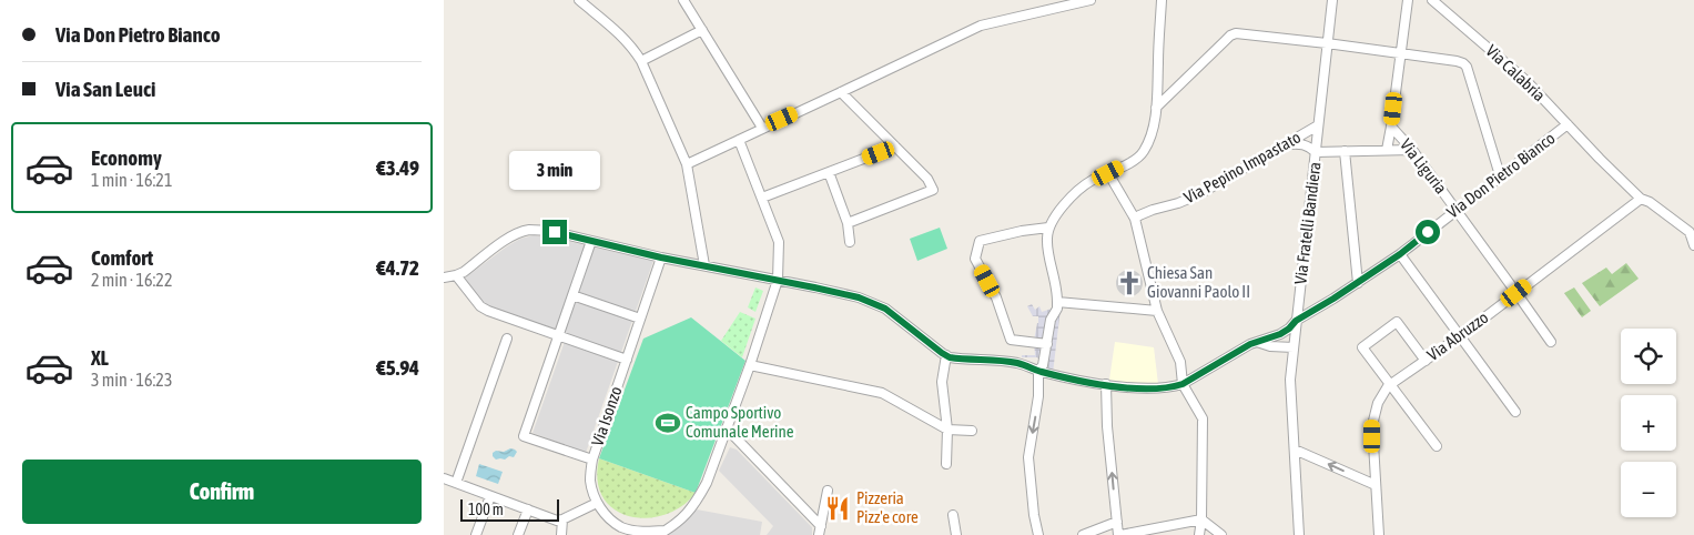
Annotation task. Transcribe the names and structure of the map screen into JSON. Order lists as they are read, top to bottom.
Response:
{
  "streets": {
    "street": [
      "Via Calabria",
      "Via Liguria",
      "Via Pepino Impastato",
      "Via Don Pietro Bianco",
      "Via Fratelli Bandiera",
      "Via Abruzzo",
      "Via Isonzo"
    ]
  },
  "crossings": [
    ["Via Calabria", "Via Don Pietro Bianco"],
    ["Via Calabria", "Via Abruzzo"],
    ["Via Liguria", "Via Don Pietro Bianco"],
    ["Via Liguria", "Via Abruzzo"],
    ["Via Pepino Impastato", "Via Fratelli Bandiera"],
    ["Via Don Pietro Bianco", "Via Fratelli Bandiera"]
  ],
  "places": {
    "church": ["Chiesa San Giovanni Paolo II"],
    "sports": ["Campo Sportivo Comunale Merine"],
    "restaurant": ["Pizzeria Pizz'e core"]
  },
  "scale_bar": "100 m",
  "page": {
    "banner": ["Via Don Pietro Bianco", "Via San Leuci"],
    "list": [
      {
        "name": "Economy",
        "note": "1 min · 16:21",
        "value": "€3.49"
      },
      {
        "name": "Comfort",
        "note": "2 min · 16:22",
        "value": "€4.72"
      },
      {
        "name": "XL",
        "note": "3 min · 16:23",
        "value": "€5.94"
      }
    ],
    "bubble": "3 min",
    "map_buttons": ["+", "−"],
    "buttons": "Confirm",
    "scale": "100 m"
  }
}
